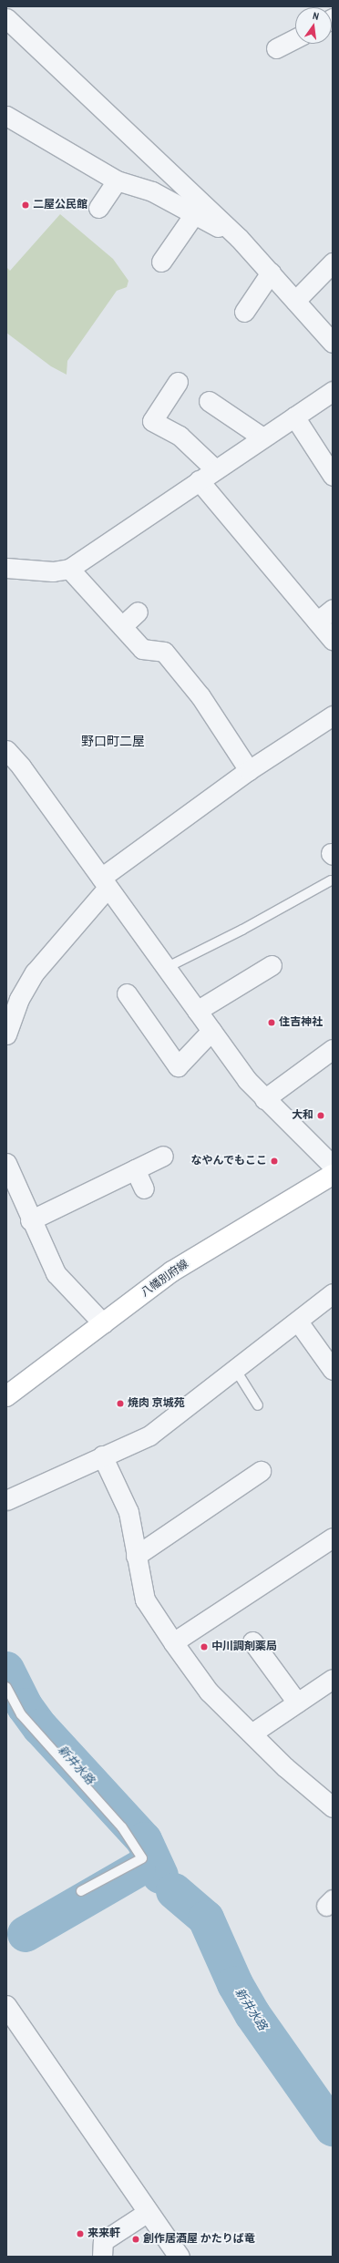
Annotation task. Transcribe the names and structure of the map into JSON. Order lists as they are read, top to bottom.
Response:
{
  "streets": {
    "main road": ["八幡別府線"]
  },
  "districts": ["野口町二屋"],
  "water": ["新井水路"],
  "places": [
    "二屋公民館",
    "住吉神社",
    "大和",
    "なやんでもここ",
    "焼肉 京城苑",
    "中川調剤薬局",
    "来来軒",
    "創作居酒屋 かたりば竜"
  ],
  "north": "top"
}
